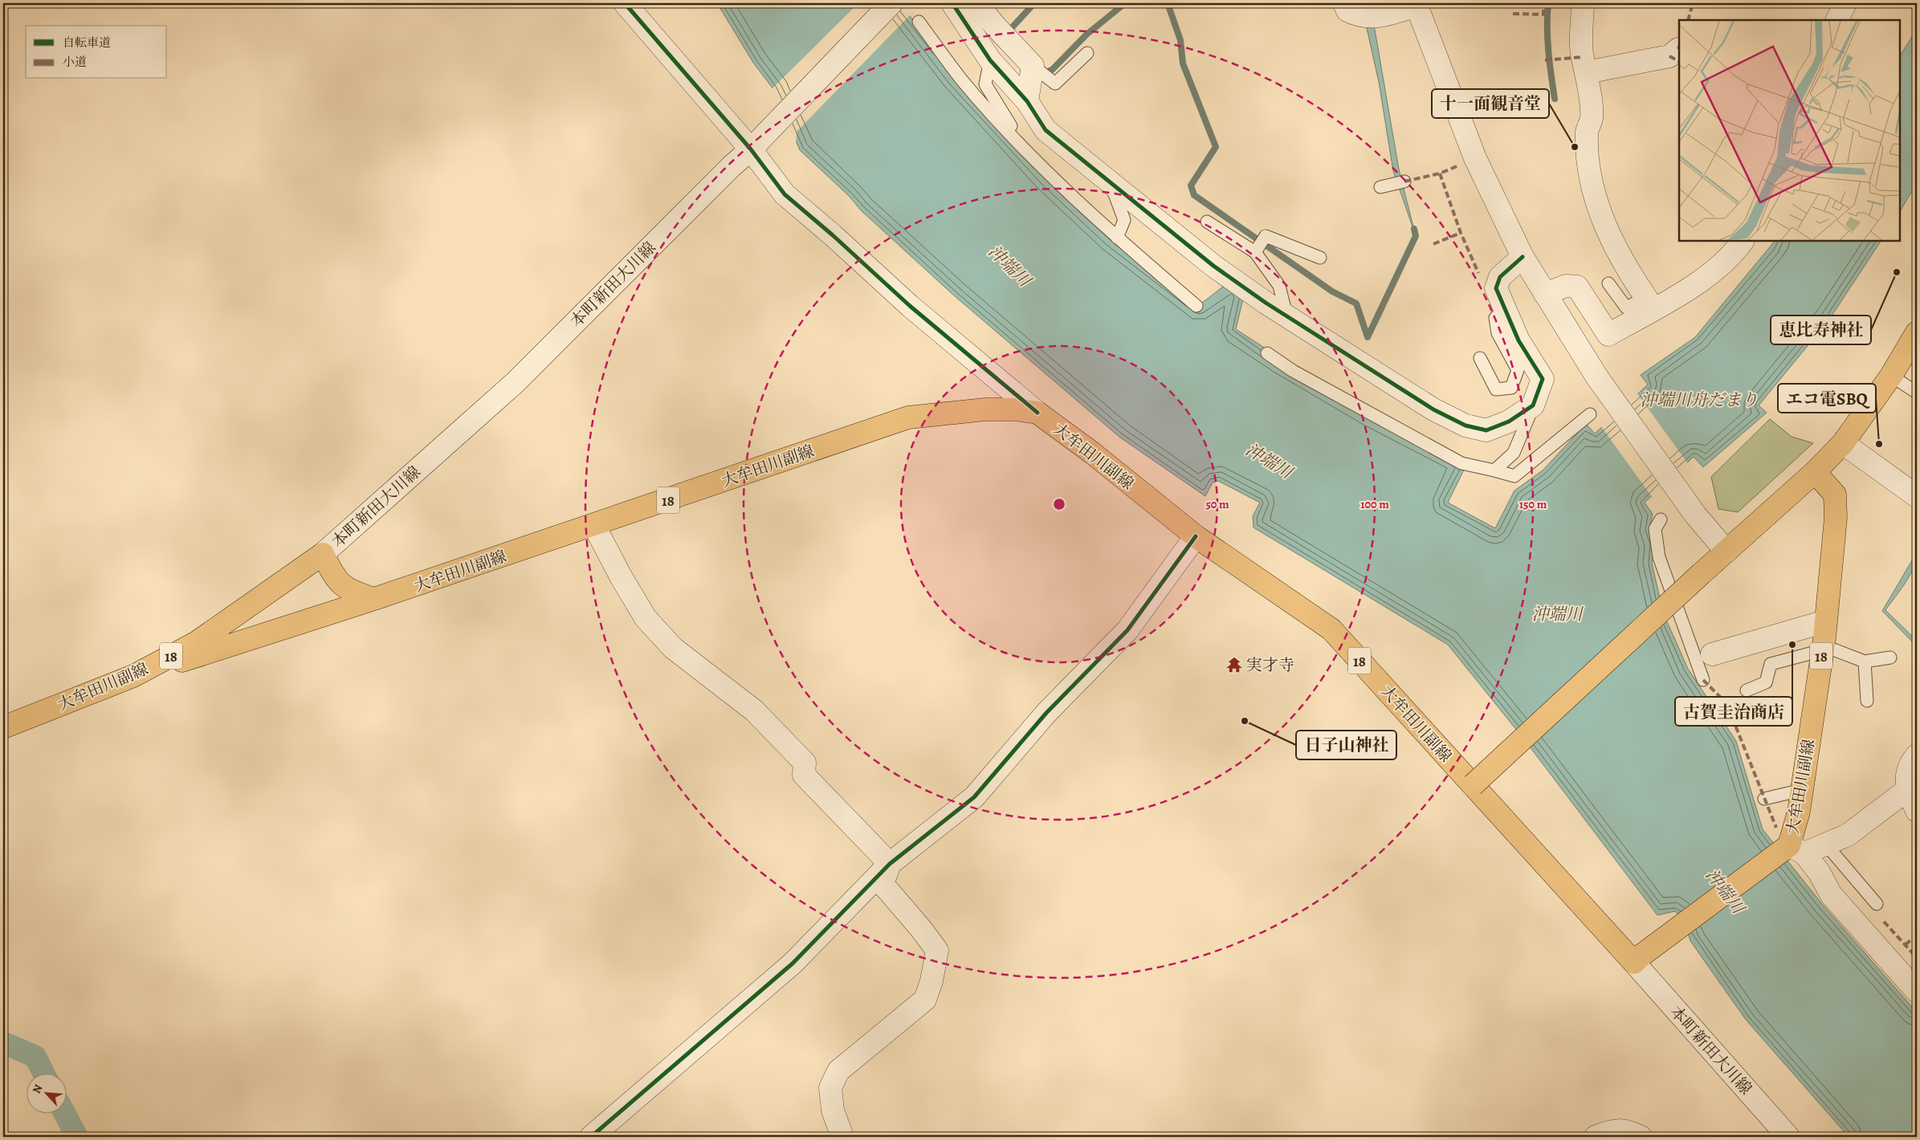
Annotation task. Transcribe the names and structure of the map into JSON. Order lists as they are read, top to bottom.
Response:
{
  "streets": {
    "main road": ["大牟田川副線", "18"],
    "street": ["本町新田大川線"]
  },
  "crossings": [
    ["本町新田大川線", "大牟田川副線"]
  ],
  "water": ["沖端川", "沖端川舟だまり"],
  "places": {
    "other": [
      "十一面観音堂",
      "恵比寿神社",
      "エコ電SBQ",
      "古賀圭治商店",
      "日子山神社"
    ],
    "temple": ["実才寺"]
  },
  "legend": ["自転車道", "小道"],
  "north": "top left",
  "rings": ["50 m", "100 m", "150 m"]
}
